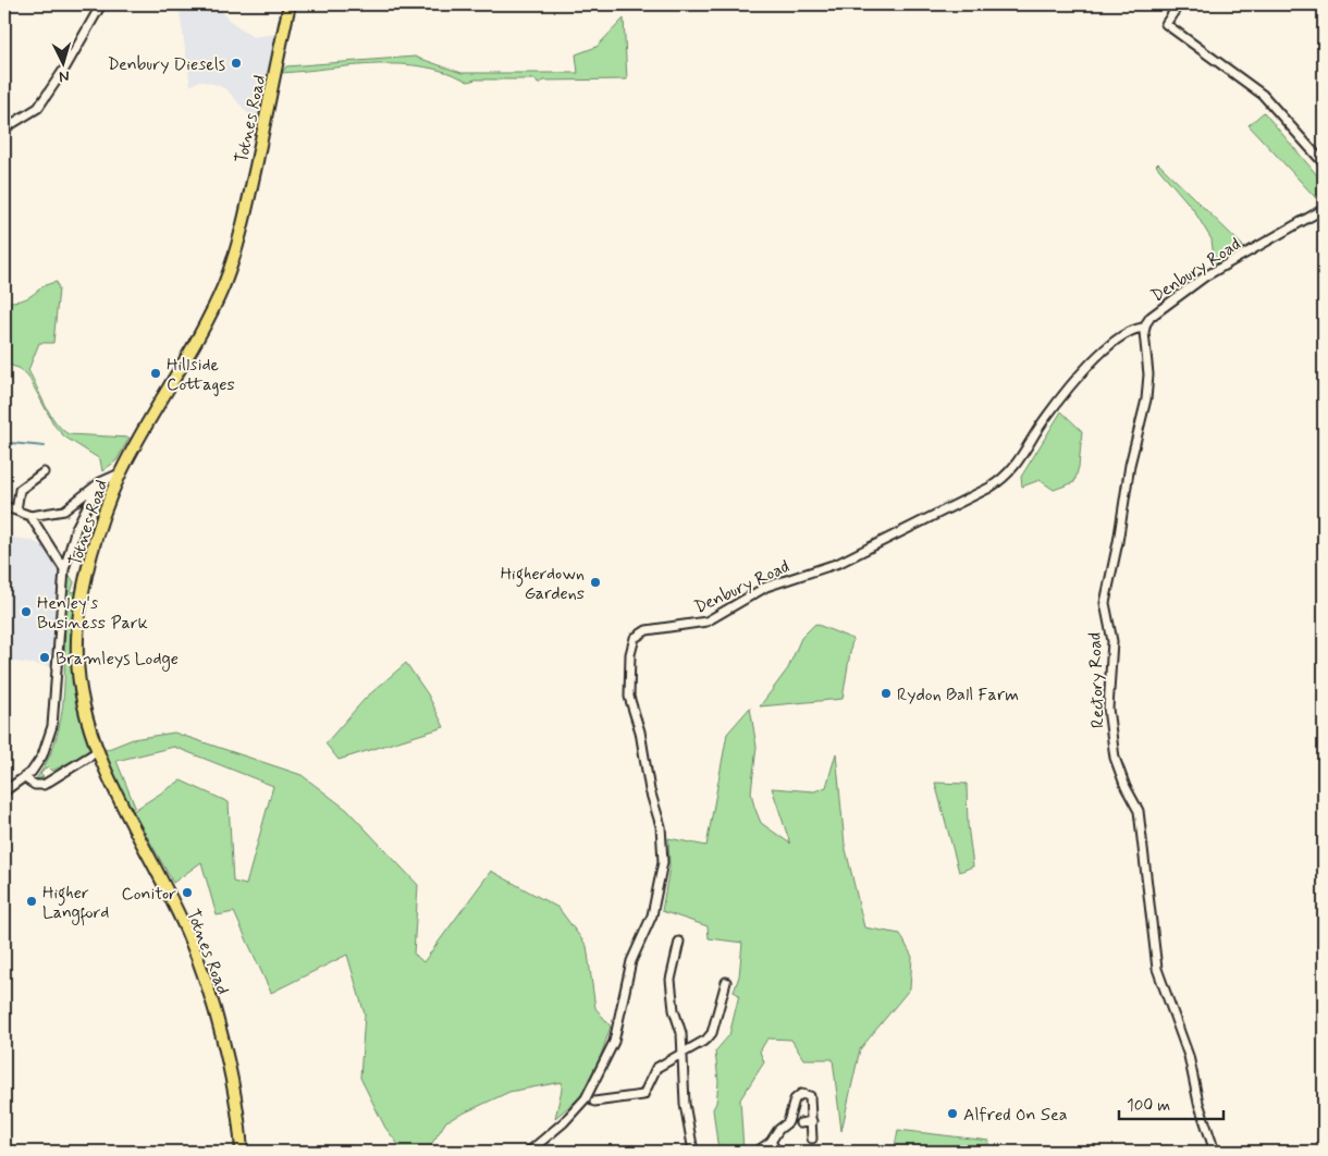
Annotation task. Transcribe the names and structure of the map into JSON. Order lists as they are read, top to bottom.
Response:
{
  "streets": {
    "main road": ["Totnes Road"],
    "street": ["Denbury Road", "Rectory Road"]
  },
  "crossings": [
    ["Denbury Road", "Rectory Road"]
  ],
  "places": [
    "Denbury Diesels",
    "Hillside Cottages",
    "Higherdown Gardens",
    "Henley's Business Park",
    "Bramleys Lodge",
    "Rydon Ball Farm",
    "Conitor",
    "Higher Langford",
    "Alfred On Sea"
  ],
  "scale_bar": "100 m",
  "north": "bottom"
}
